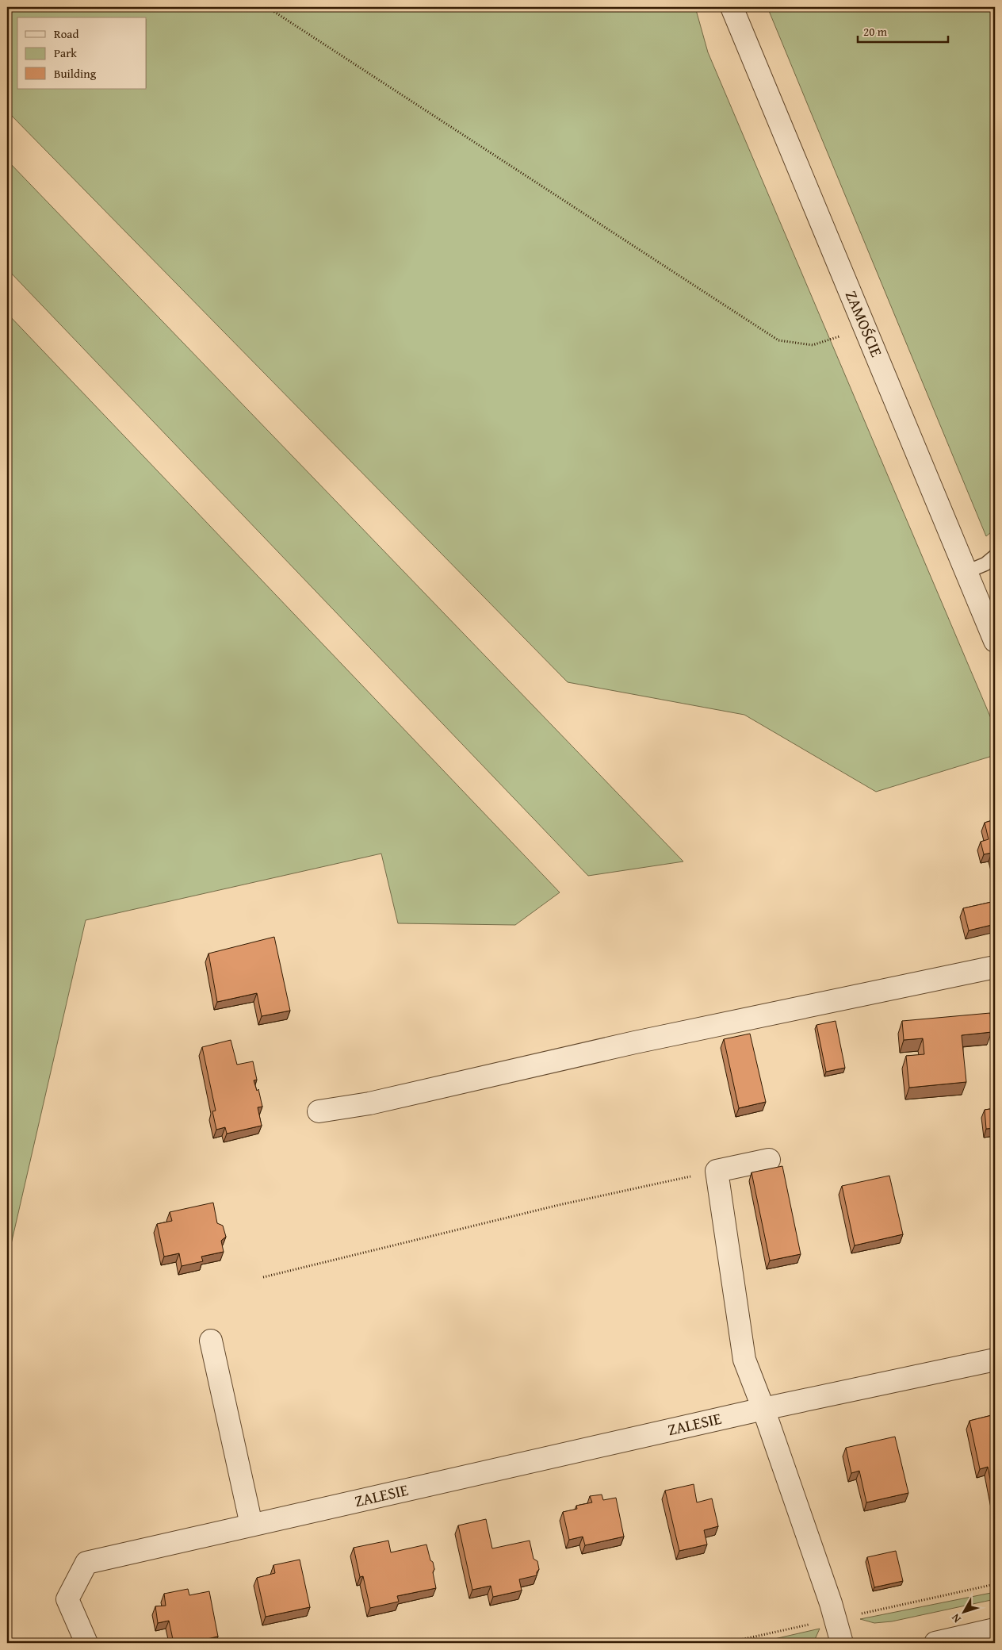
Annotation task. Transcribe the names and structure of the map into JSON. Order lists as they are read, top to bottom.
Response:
{
  "streets": {
    "street": ["ZAMOŚCIE", "ZALESIE"]
  },
  "legend": ["Road", "Park", "Building"],
  "scale_bar": "20 m",
  "north": "bottom left"
}
